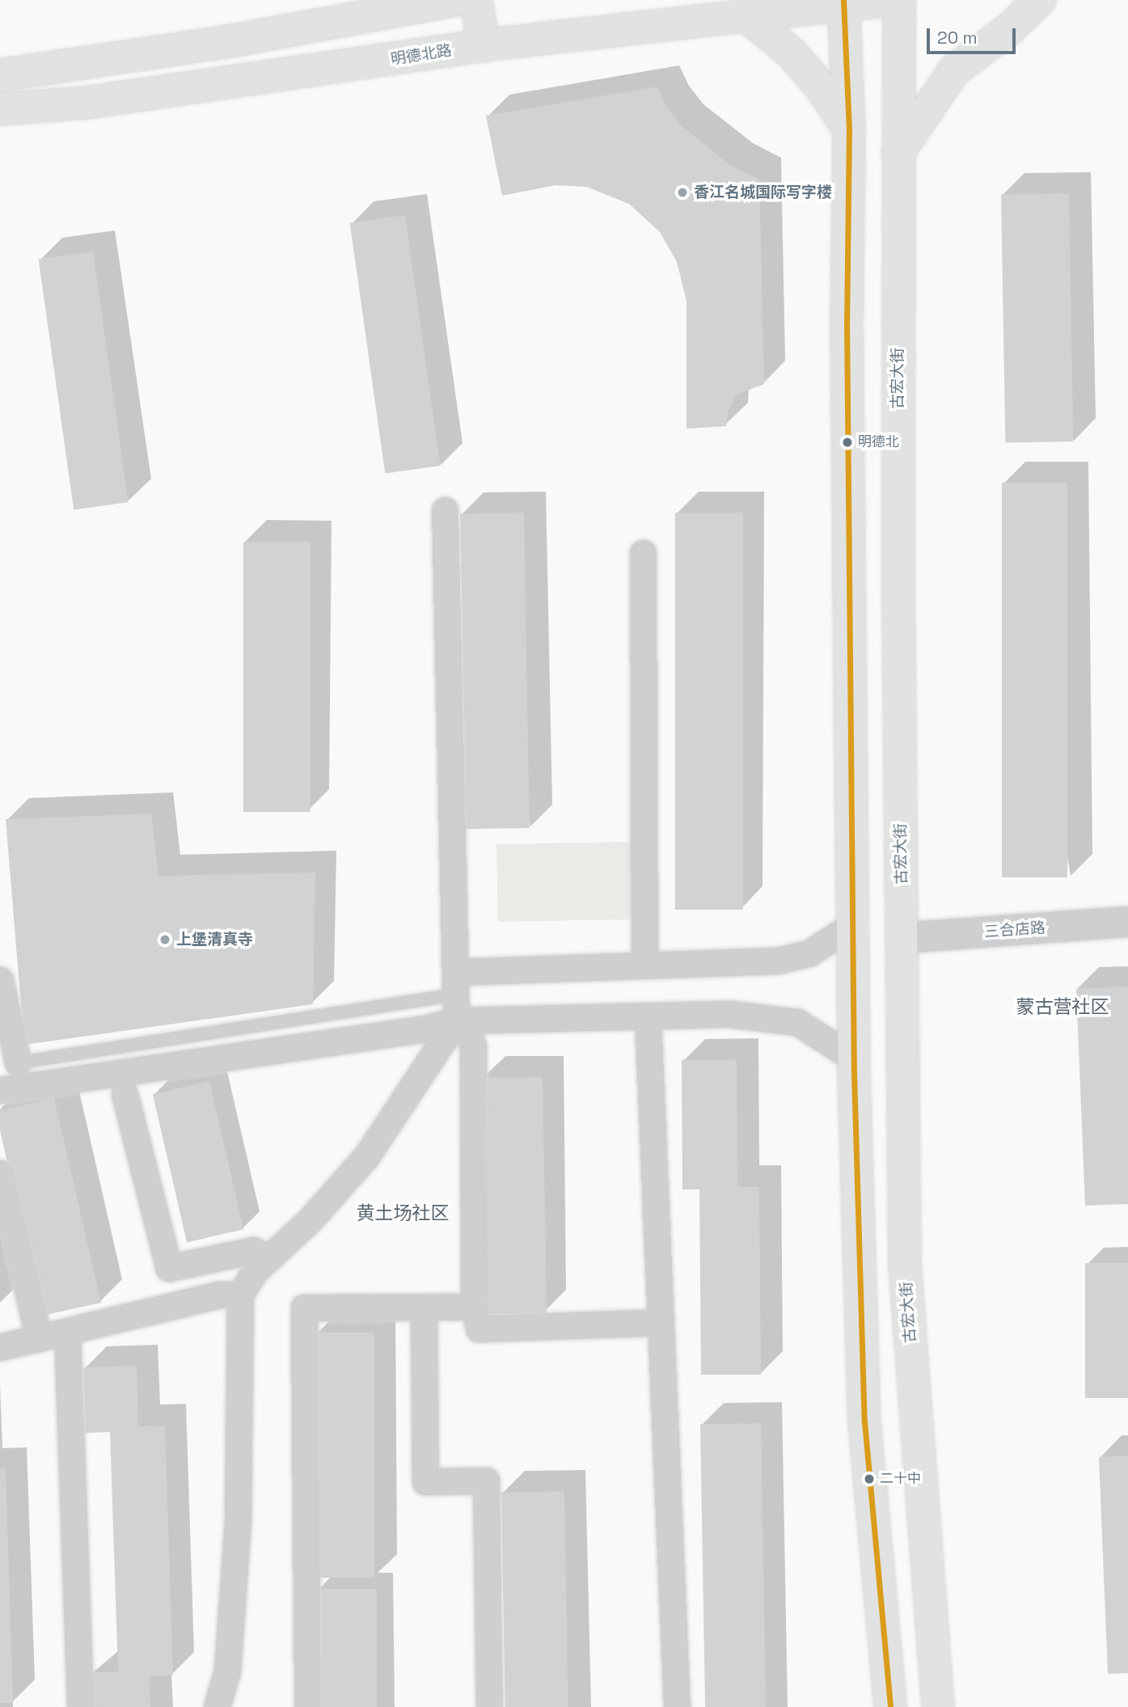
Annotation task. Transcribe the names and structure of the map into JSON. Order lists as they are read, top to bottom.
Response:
{
  "streets": {
    "main road": ["明德北路", "古宏大街"],
    "street": ["三合店路"]
  },
  "crossings": [
    ["明德北路", "古宏大街"],
    ["古宏大街", "三合店路"]
  ],
  "districts": ["蒙古营社区", "黄土场社区"],
  "places": [
    "香江名城国际写字楼",
    "明德北",
    "上堡清真寺",
    "二十中"
  ],
  "scale_bar": "20 m"
}
